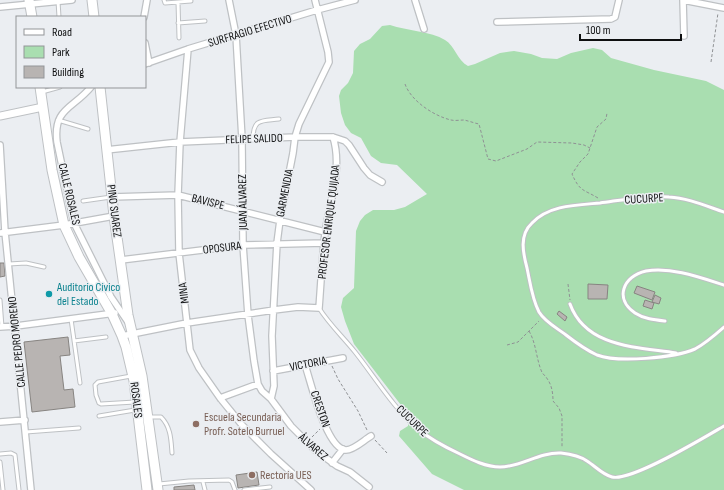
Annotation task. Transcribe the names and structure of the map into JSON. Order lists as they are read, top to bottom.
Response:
{
  "streets": {
    "main road": ["CALLE ROSALES", "PINO SUAREZ", "ROSALES"],
    "street": [
      "SURFRAGIO EFECTIVO",
      "FELIPE SALIDO",
      "GARMENDIA",
      "BAVISPE",
      "JUAN ÁLVAREZ",
      "PROFESOR ENRIQUE QUIJADA",
      "OPOSURA",
      "MINA",
      "CALLE PEDRO MORENO",
      "VICTORIA",
      "CRESTON",
      "ÁLVAREZ"
    ],
    "lane": ["CUCURPE"]
  },
  "crossings": [
    ["SURFRAGIO EFECTIVO", "GARMENDIA"],
    ["SURFRAGIO EFECTIVO", "JUAN ÁLVAREZ"],
    ["SURFRAGIO EFECTIVO", "MINA"],
    ["FELIPE SALIDO", "GARMENDIA"],
    ["FELIPE SALIDO", "JUAN ÁLVAREZ"],
    ["FELIPE SALIDO", "PINO SUAREZ"],
    ["FELIPE SALIDO", "PROFESOR ENRIQUE QUIJADA"],
    ["FELIPE SALIDO", "MINA"],
    ["GARMENDIA", "BAVISPE"],
    ["GARMENDIA", "OPOSURA"],
    ["GARMENDIA", "VICTORIA"],
    ["GARMENDIA", "ÁLVAREZ"],
    ["CALLE ROSALES", "PINO SUAREZ"],
    ["CALLE ROSALES", "ROSALES"],
    ["CUCURPE", "PROFESOR ENRIQUE QUIJADA"],
    ["BAVISPE", "JUAN ÁLVAREZ"],
    ["BAVISPE", "PINO SUAREZ"],
    ["BAVISPE", "PROFESOR ENRIQUE QUIJADA"],
    ["BAVISPE", "MINA"],
    ["JUAN ÁLVAREZ", "OPOSURA"],
    ["PINO SUAREZ", "OPOSURA"],
    ["PINO SUAREZ", "ROSALES"],
    ["PROFESOR ENRIQUE QUIJADA", "OPOSURA"],
    ["OPOSURA", "MINA"],
    ["VICTORIA", "CRESTON"]
  ],
  "places": ["Auditorio Cívico del Estado", "Escuela Secundaria Profr. Sotelo Burruel", "Rectoría UES"],
  "legend": ["Road", "Park", "Building"],
  "scale_bar": "100 m"
}
